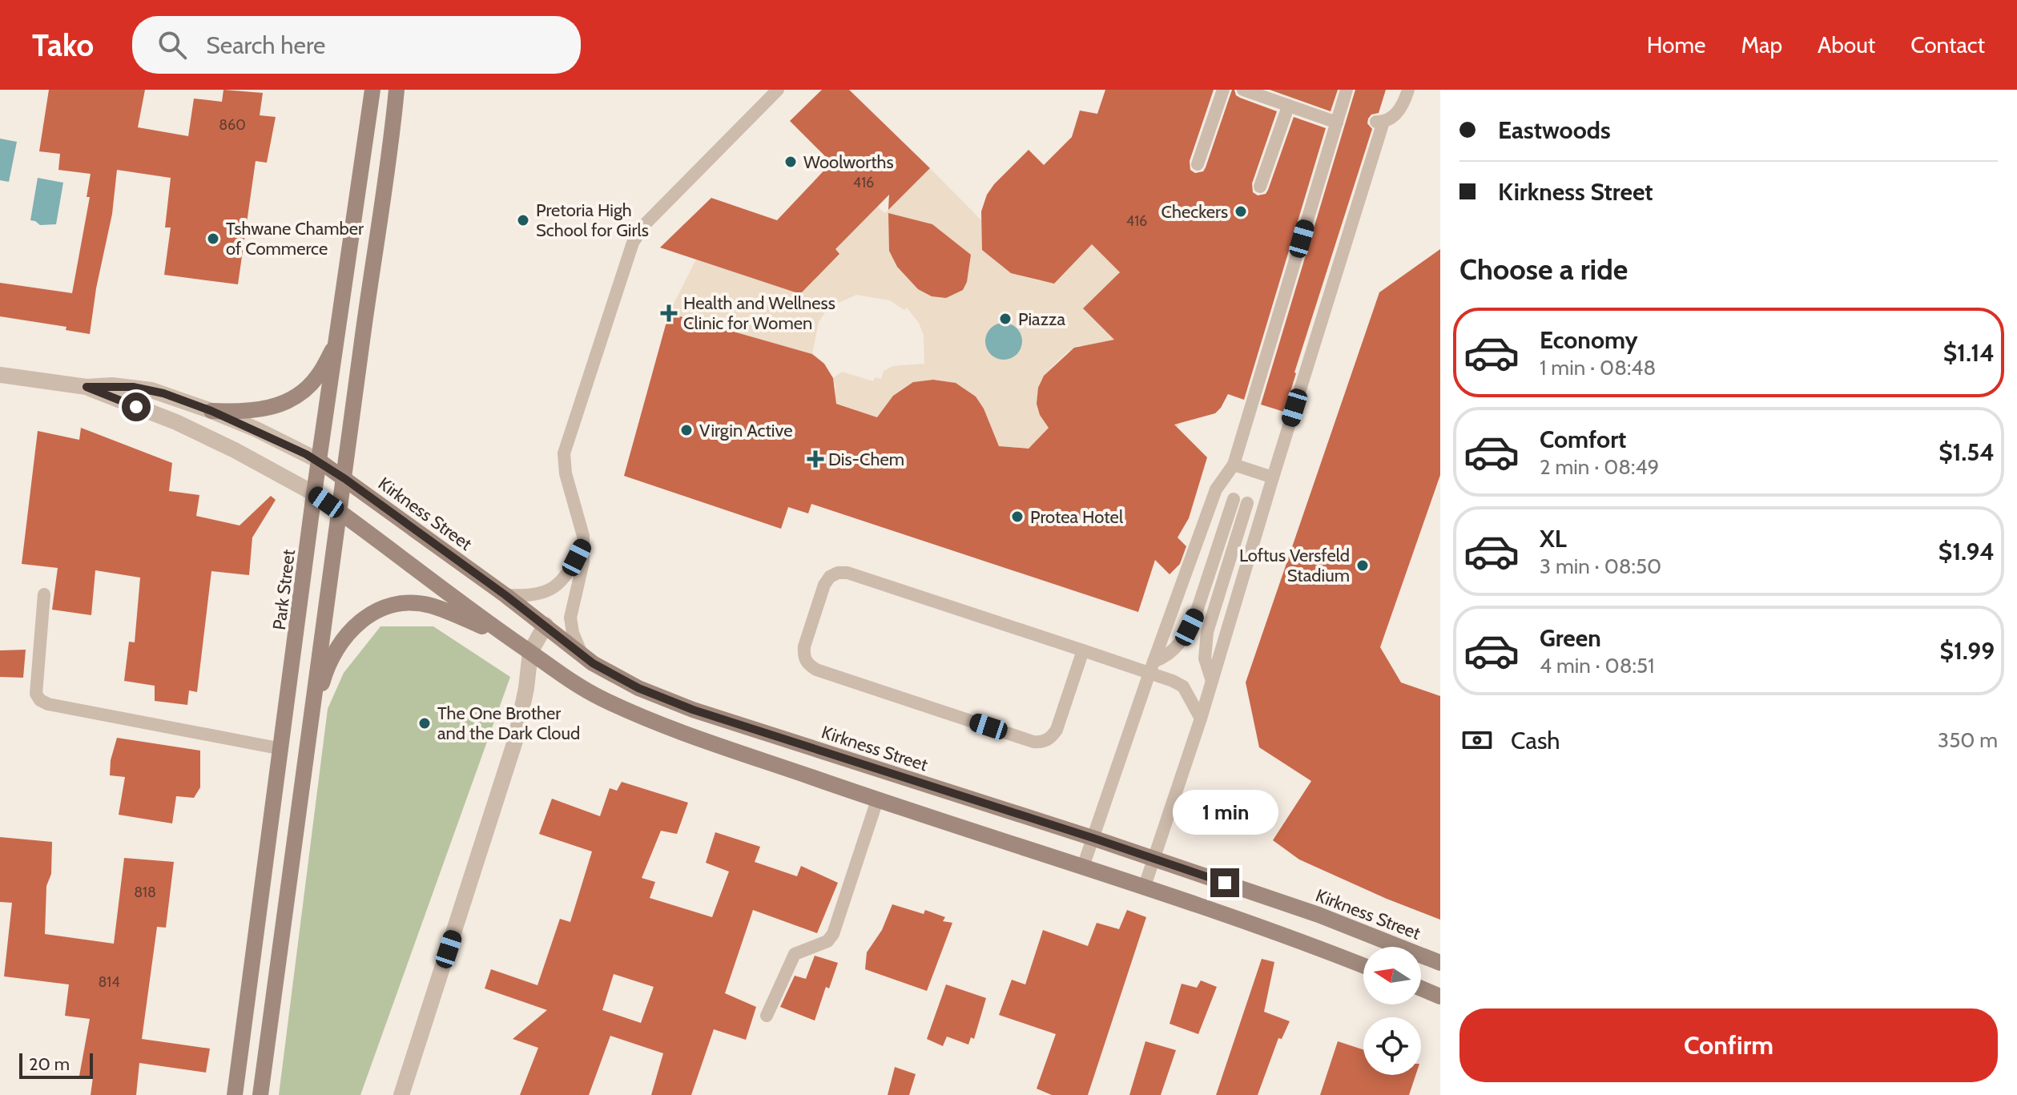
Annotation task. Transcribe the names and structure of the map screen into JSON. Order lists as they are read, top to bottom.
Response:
{
  "streets": {
    "street": ["Kirkness Street", "Park Street"]
  },
  "crossings": [
    ["Kirkness Street", "Park Street"]
  ],
  "places": {
    "other": [
      "Woolworths",
      "Checkers",
      "Pretoria High School for Girls",
      "Tshwane Chamber of Commerce",
      "Piazza",
      "Virgin Active",
      "Protea Hotel",
      "Loftus Versfeld Stadium",
      "The One Brother and the Dark Cloud"
    ],
    "health": ["Health and Wellness Clinic for Women", "Dis-Chem"]
  },
  "house_numbers": [
    "860",
    "416",
    "416",
    "818",
    "814"
  ],
  "scale_bar": "20 m",
  "north": "left",
  "page": {
    "header": "Tako",
    "search": "Search here",
    "nav": [
      "Home",
      "Map",
      "About",
      "Contact"
    ],
    "banner": ["Eastwoods", "Kirkness Street"],
    "heading": "Choose a ride",
    "list": [
      {
        "name": "Economy",
        "note": "1 min · 08:48",
        "value": "$1.14"
      },
      {
        "name": "Comfort",
        "note": "2 min · 08:49",
        "value": "$1.54"
      },
      {
        "name": "XL",
        "note": "3 min · 08:50",
        "value": "$1.94"
      },
      {
        "name": "Green",
        "note": "4 min · 08:51",
        "value": "$1.99"
      }
    ],
    "pay": ["Cash", "350 m"],
    "bubble": "1 min",
    "buttons": "Confirm",
    "scale": "20 m"
  }
}
